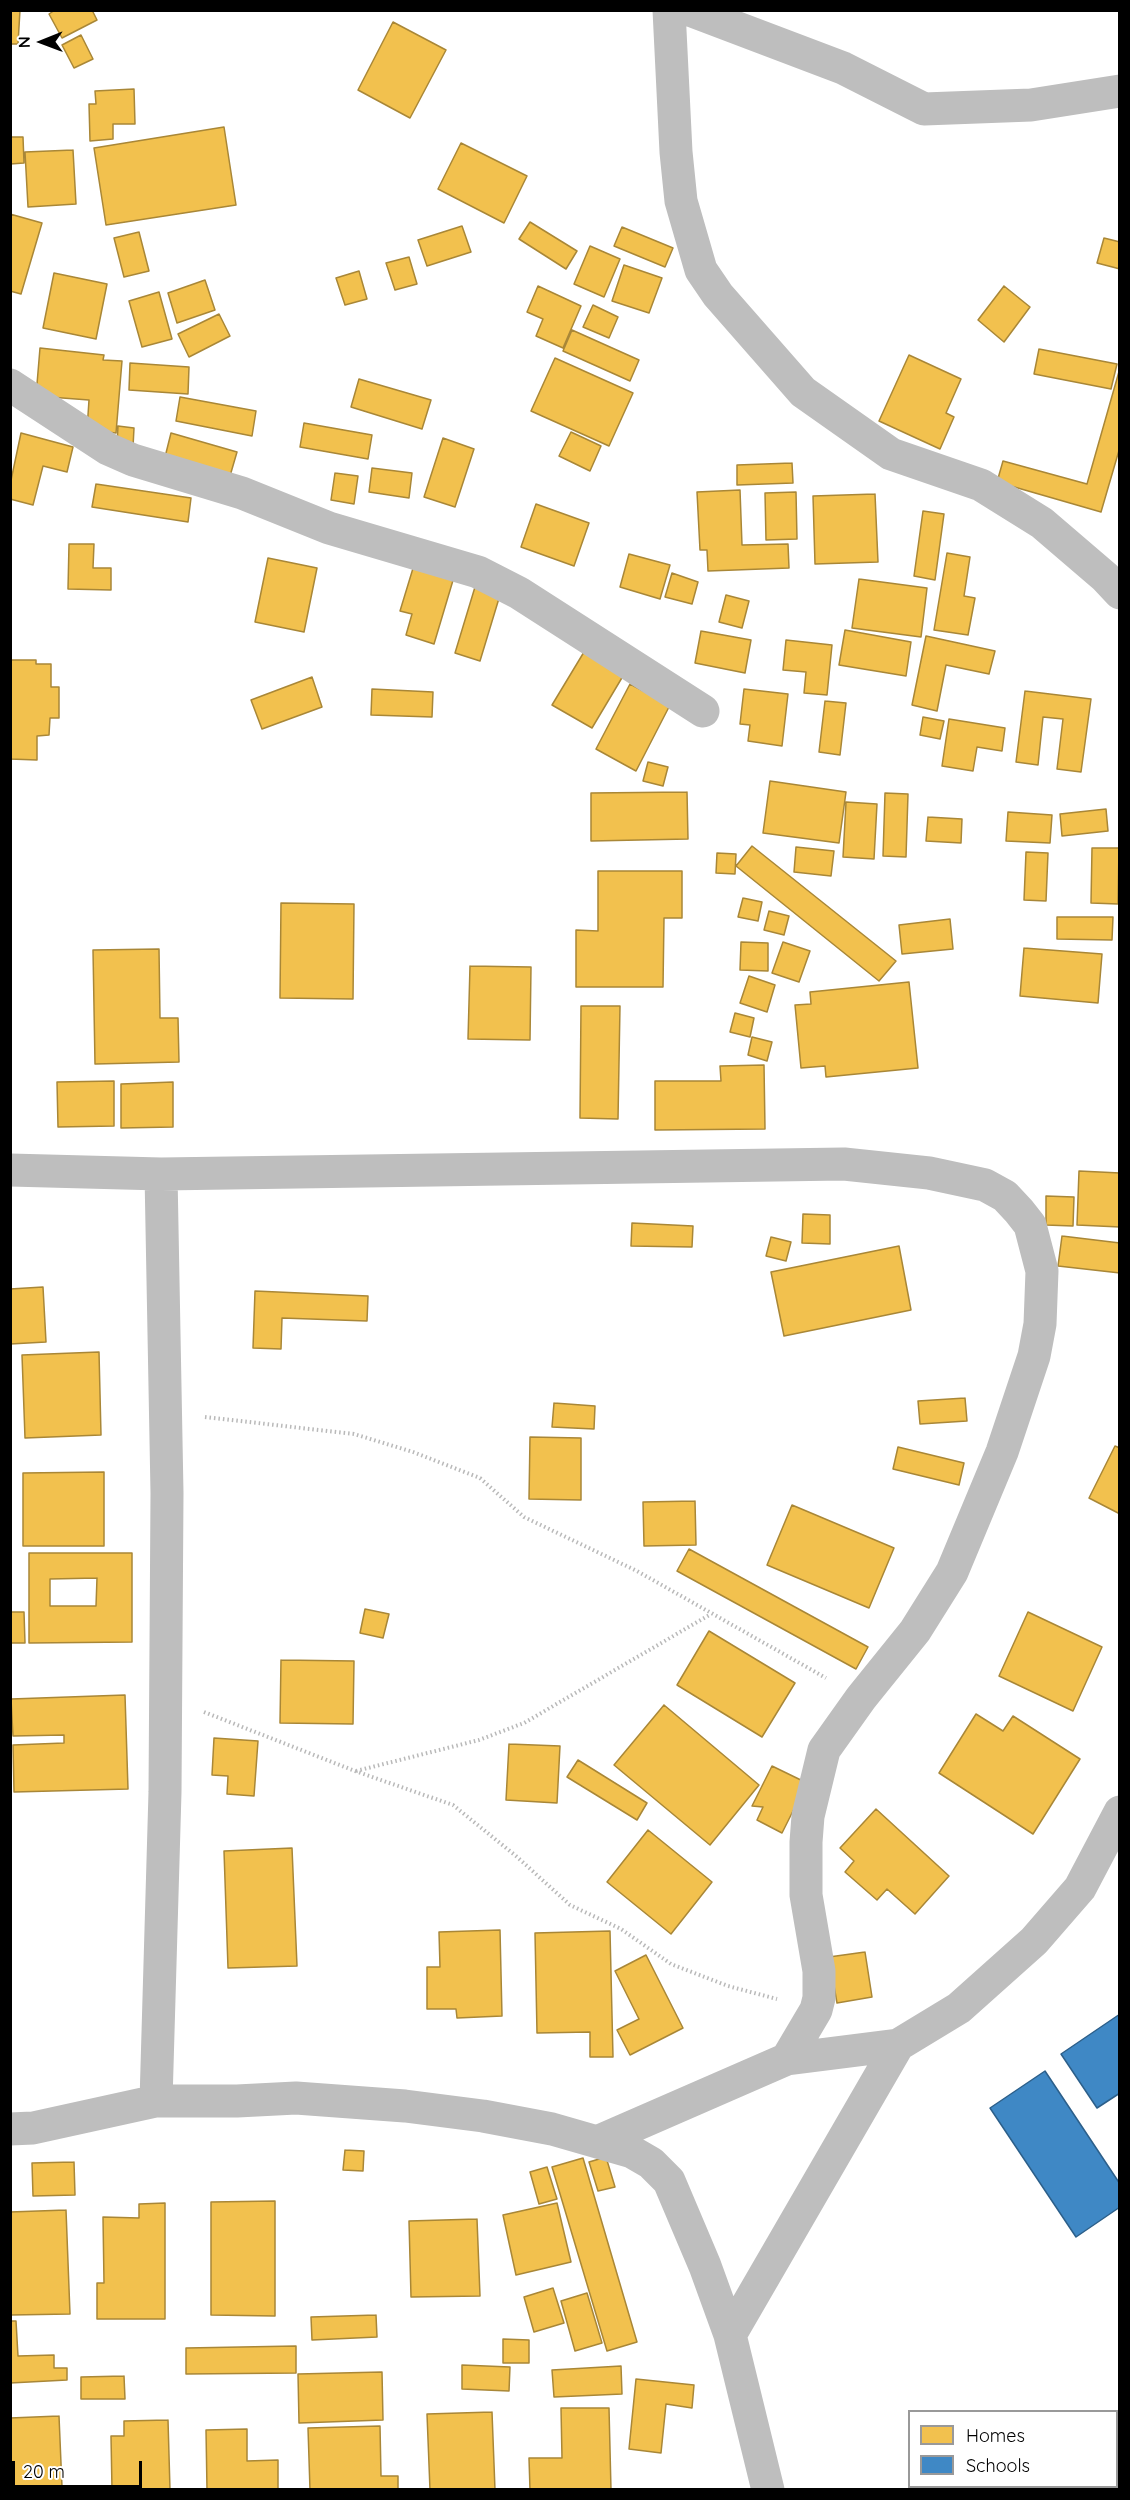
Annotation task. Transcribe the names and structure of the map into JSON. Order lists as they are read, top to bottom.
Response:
{
  "legend": ["Homes", "Schools"],
  "scale_bar": "20 m",
  "north": "left"
}
